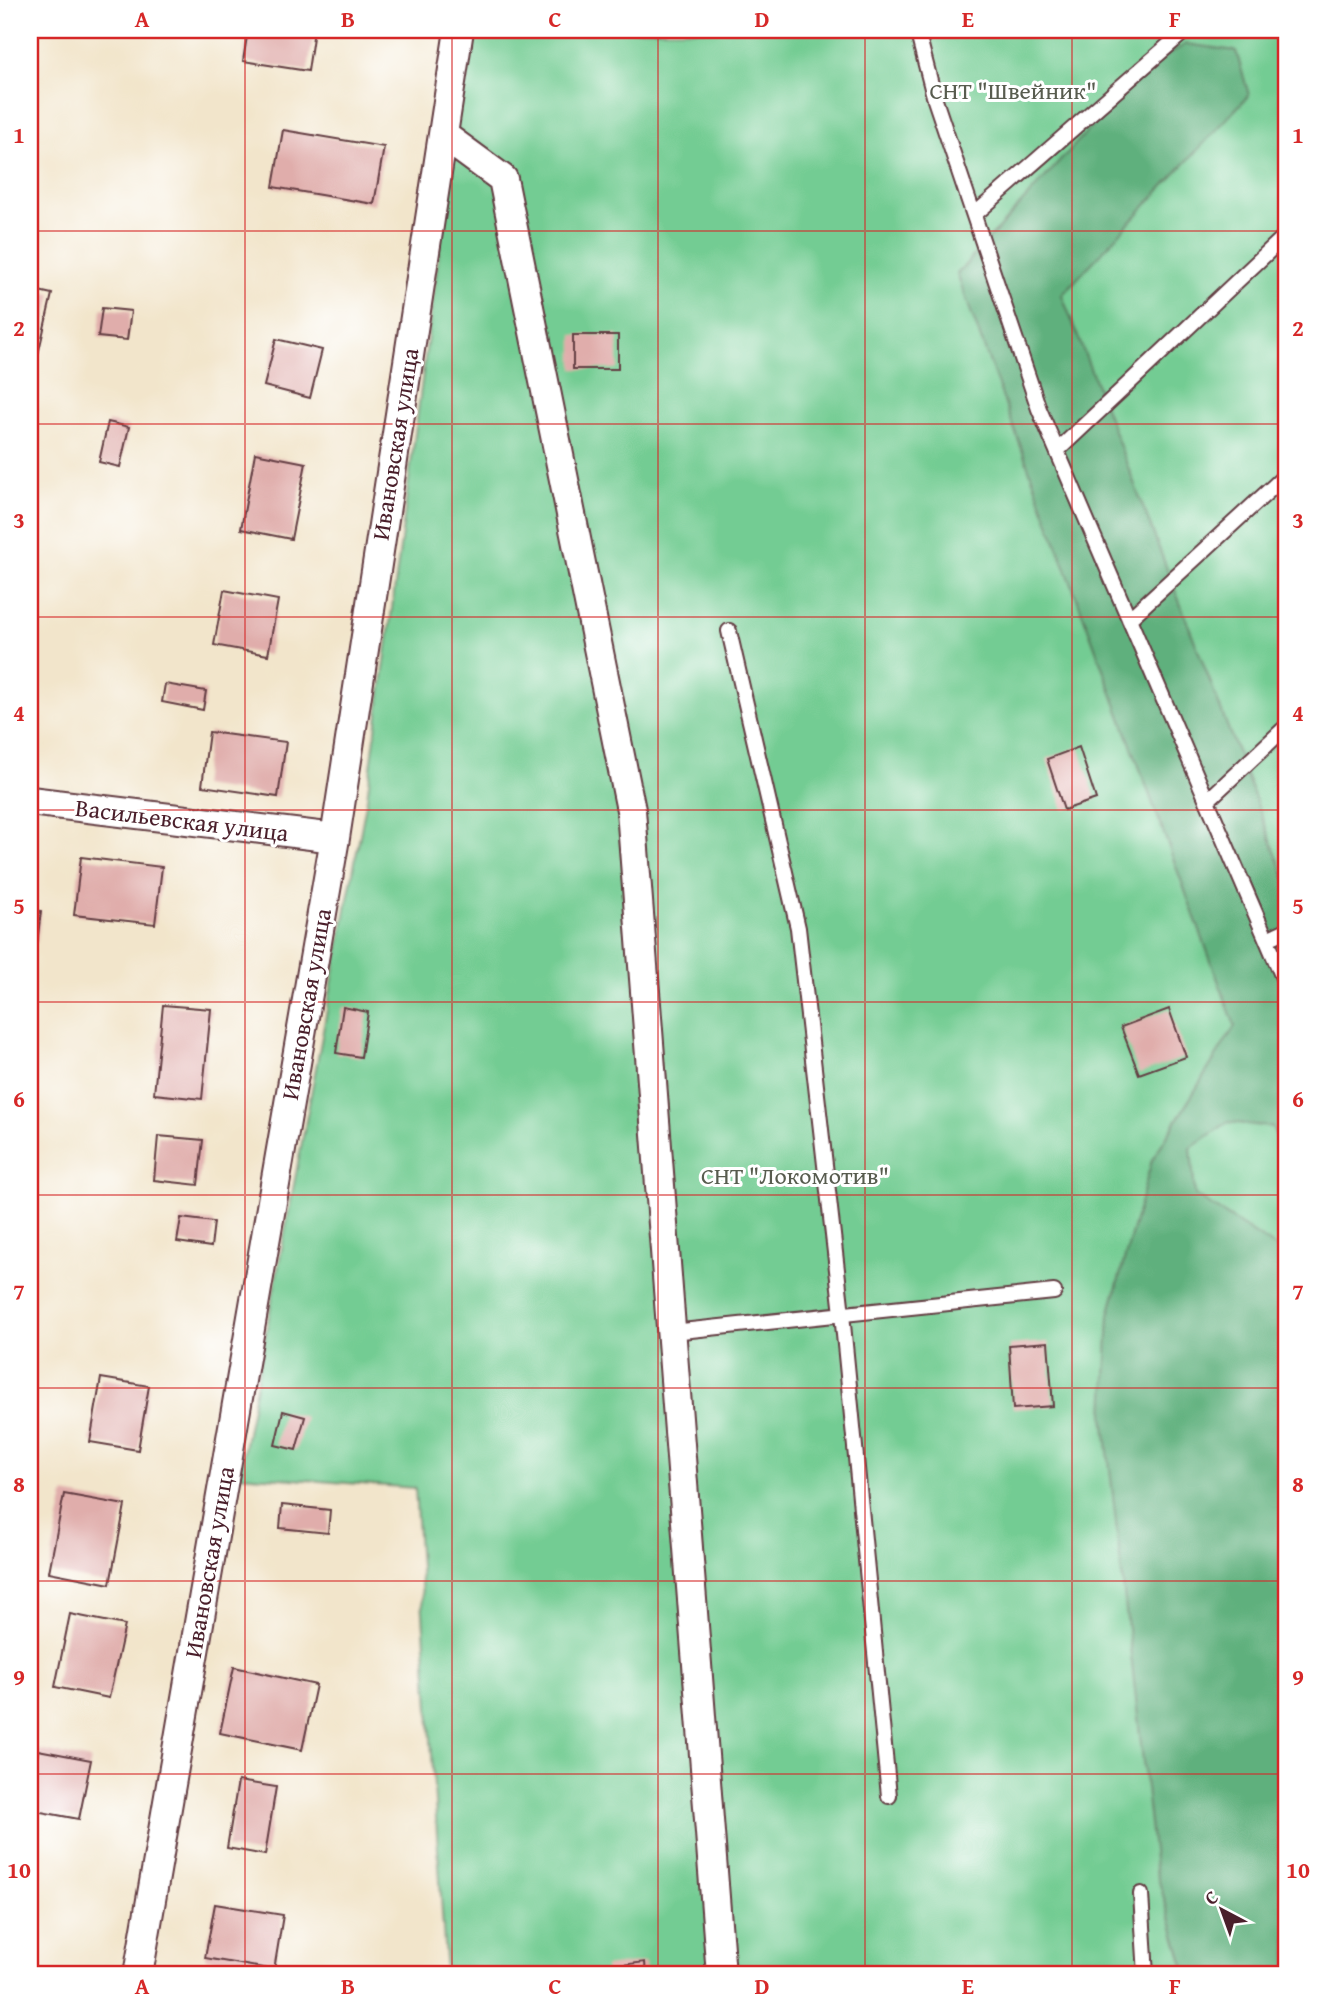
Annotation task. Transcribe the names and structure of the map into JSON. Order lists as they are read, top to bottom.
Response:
{
  "streets": {
    "street": ["Ивановская улица", "Васильевская улица"]
  },
  "crossings": [
    ["Ивановская улица", "Васильевская улица"]
  ],
  "parks": ["СНТ \"Швейник\"", "СНТ \"Локомотив\""],
  "north": "top left",
  "grid": {
    "columns": [
      "A",
      "B",
      "C",
      "D",
      "E",
      "F"
    ],
    "rows": [
      "1",
      "2",
      "3",
      "4",
      "5",
      "6",
      "7",
      "8",
      "9",
      "10"
    ]
  }
}
